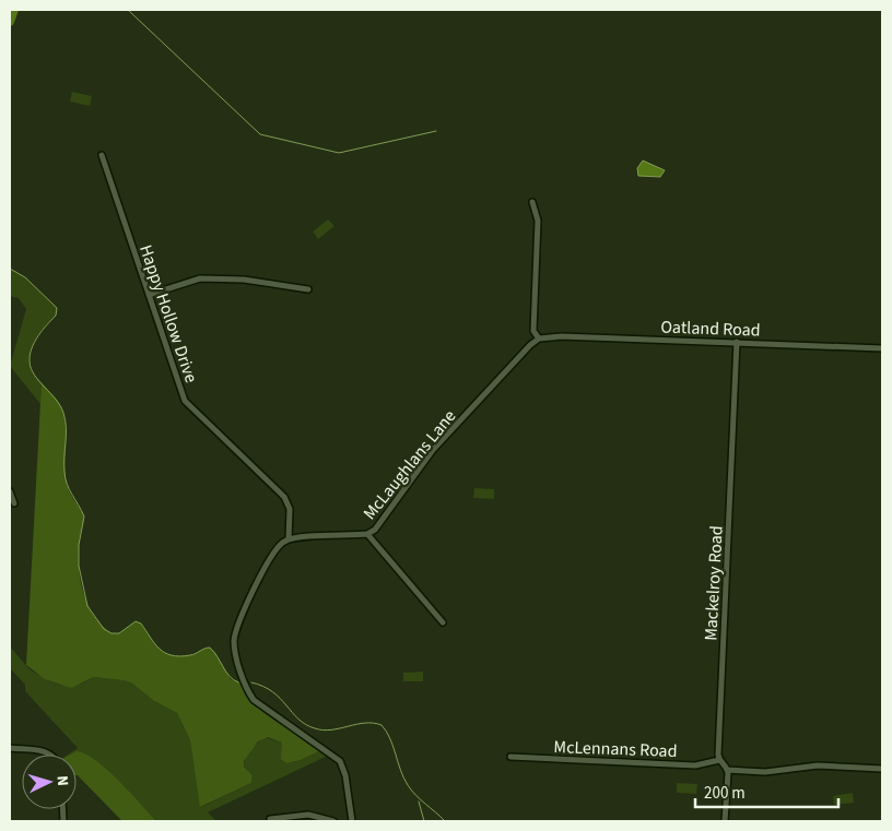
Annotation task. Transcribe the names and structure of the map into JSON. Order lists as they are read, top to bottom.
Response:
{
  "streets": {
    "street": [
      "Happy Hollow Drive",
      "Oatland Road",
      "McLaughlans Lane",
      "Mackelroy Road",
      "McLennans Road"
    ]
  },
  "crossings": [
    ["Happy Hollow Drive", "McLaughlans Lane"],
    ["Oatland Road", "McLaughlans Lane"],
    ["Oatland Road", "Mackelroy Road"],
    ["Mackelroy Road", "McLennans Road"]
  ],
  "scale_bar": "200 m",
  "north": "right"
}
